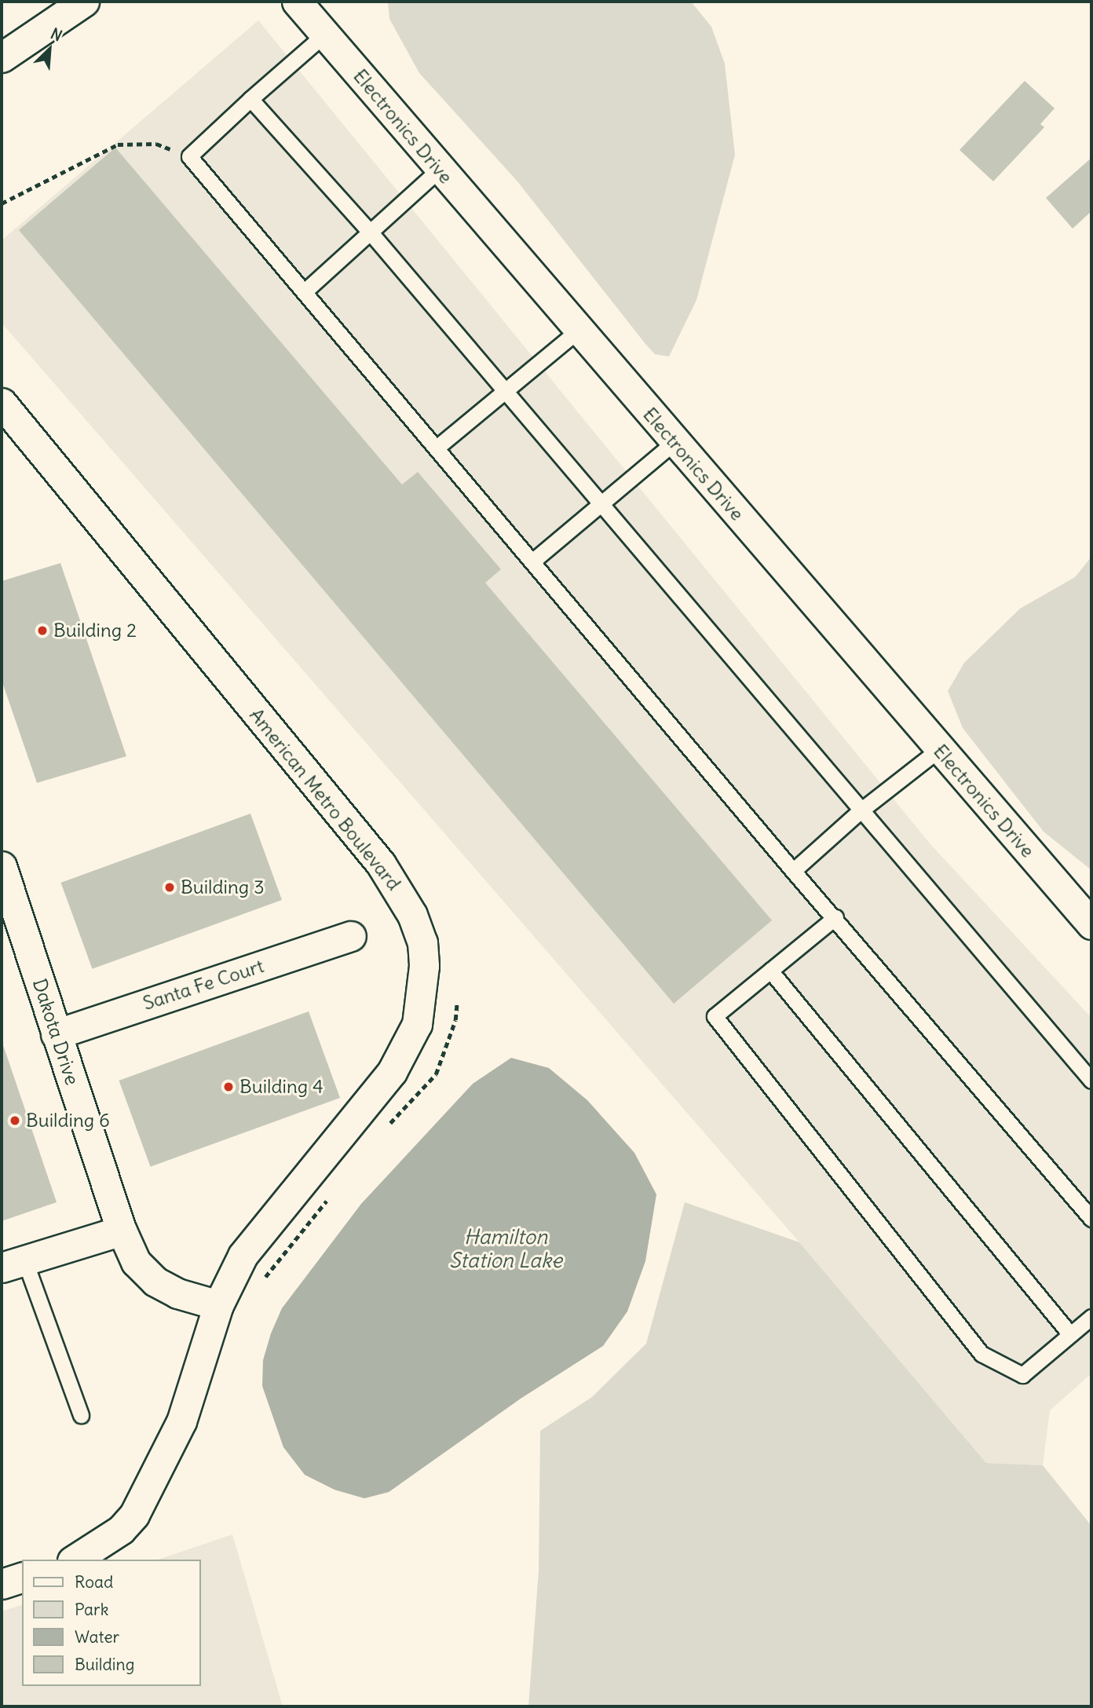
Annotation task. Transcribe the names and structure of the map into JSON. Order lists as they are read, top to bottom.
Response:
{
  "streets": {
    "street": [
      "Electronics Drive",
      "American Metro Boulevard",
      "Santa Fe Court",
      "Dakota Drive"
    ]
  },
  "crossings": [
    ["American Metro Boulevard", "Dakota Drive"],
    ["Santa Fe Court", "Dakota Drive"]
  ],
  "water": ["Hamilton Station Lake"],
  "places": [
    "Building 2",
    "Building 3",
    "Building 4",
    "Building 6"
  ],
  "legend": [
    "Road",
    "Park",
    "Water",
    "Building"
  ],
  "north": "top right"
}
